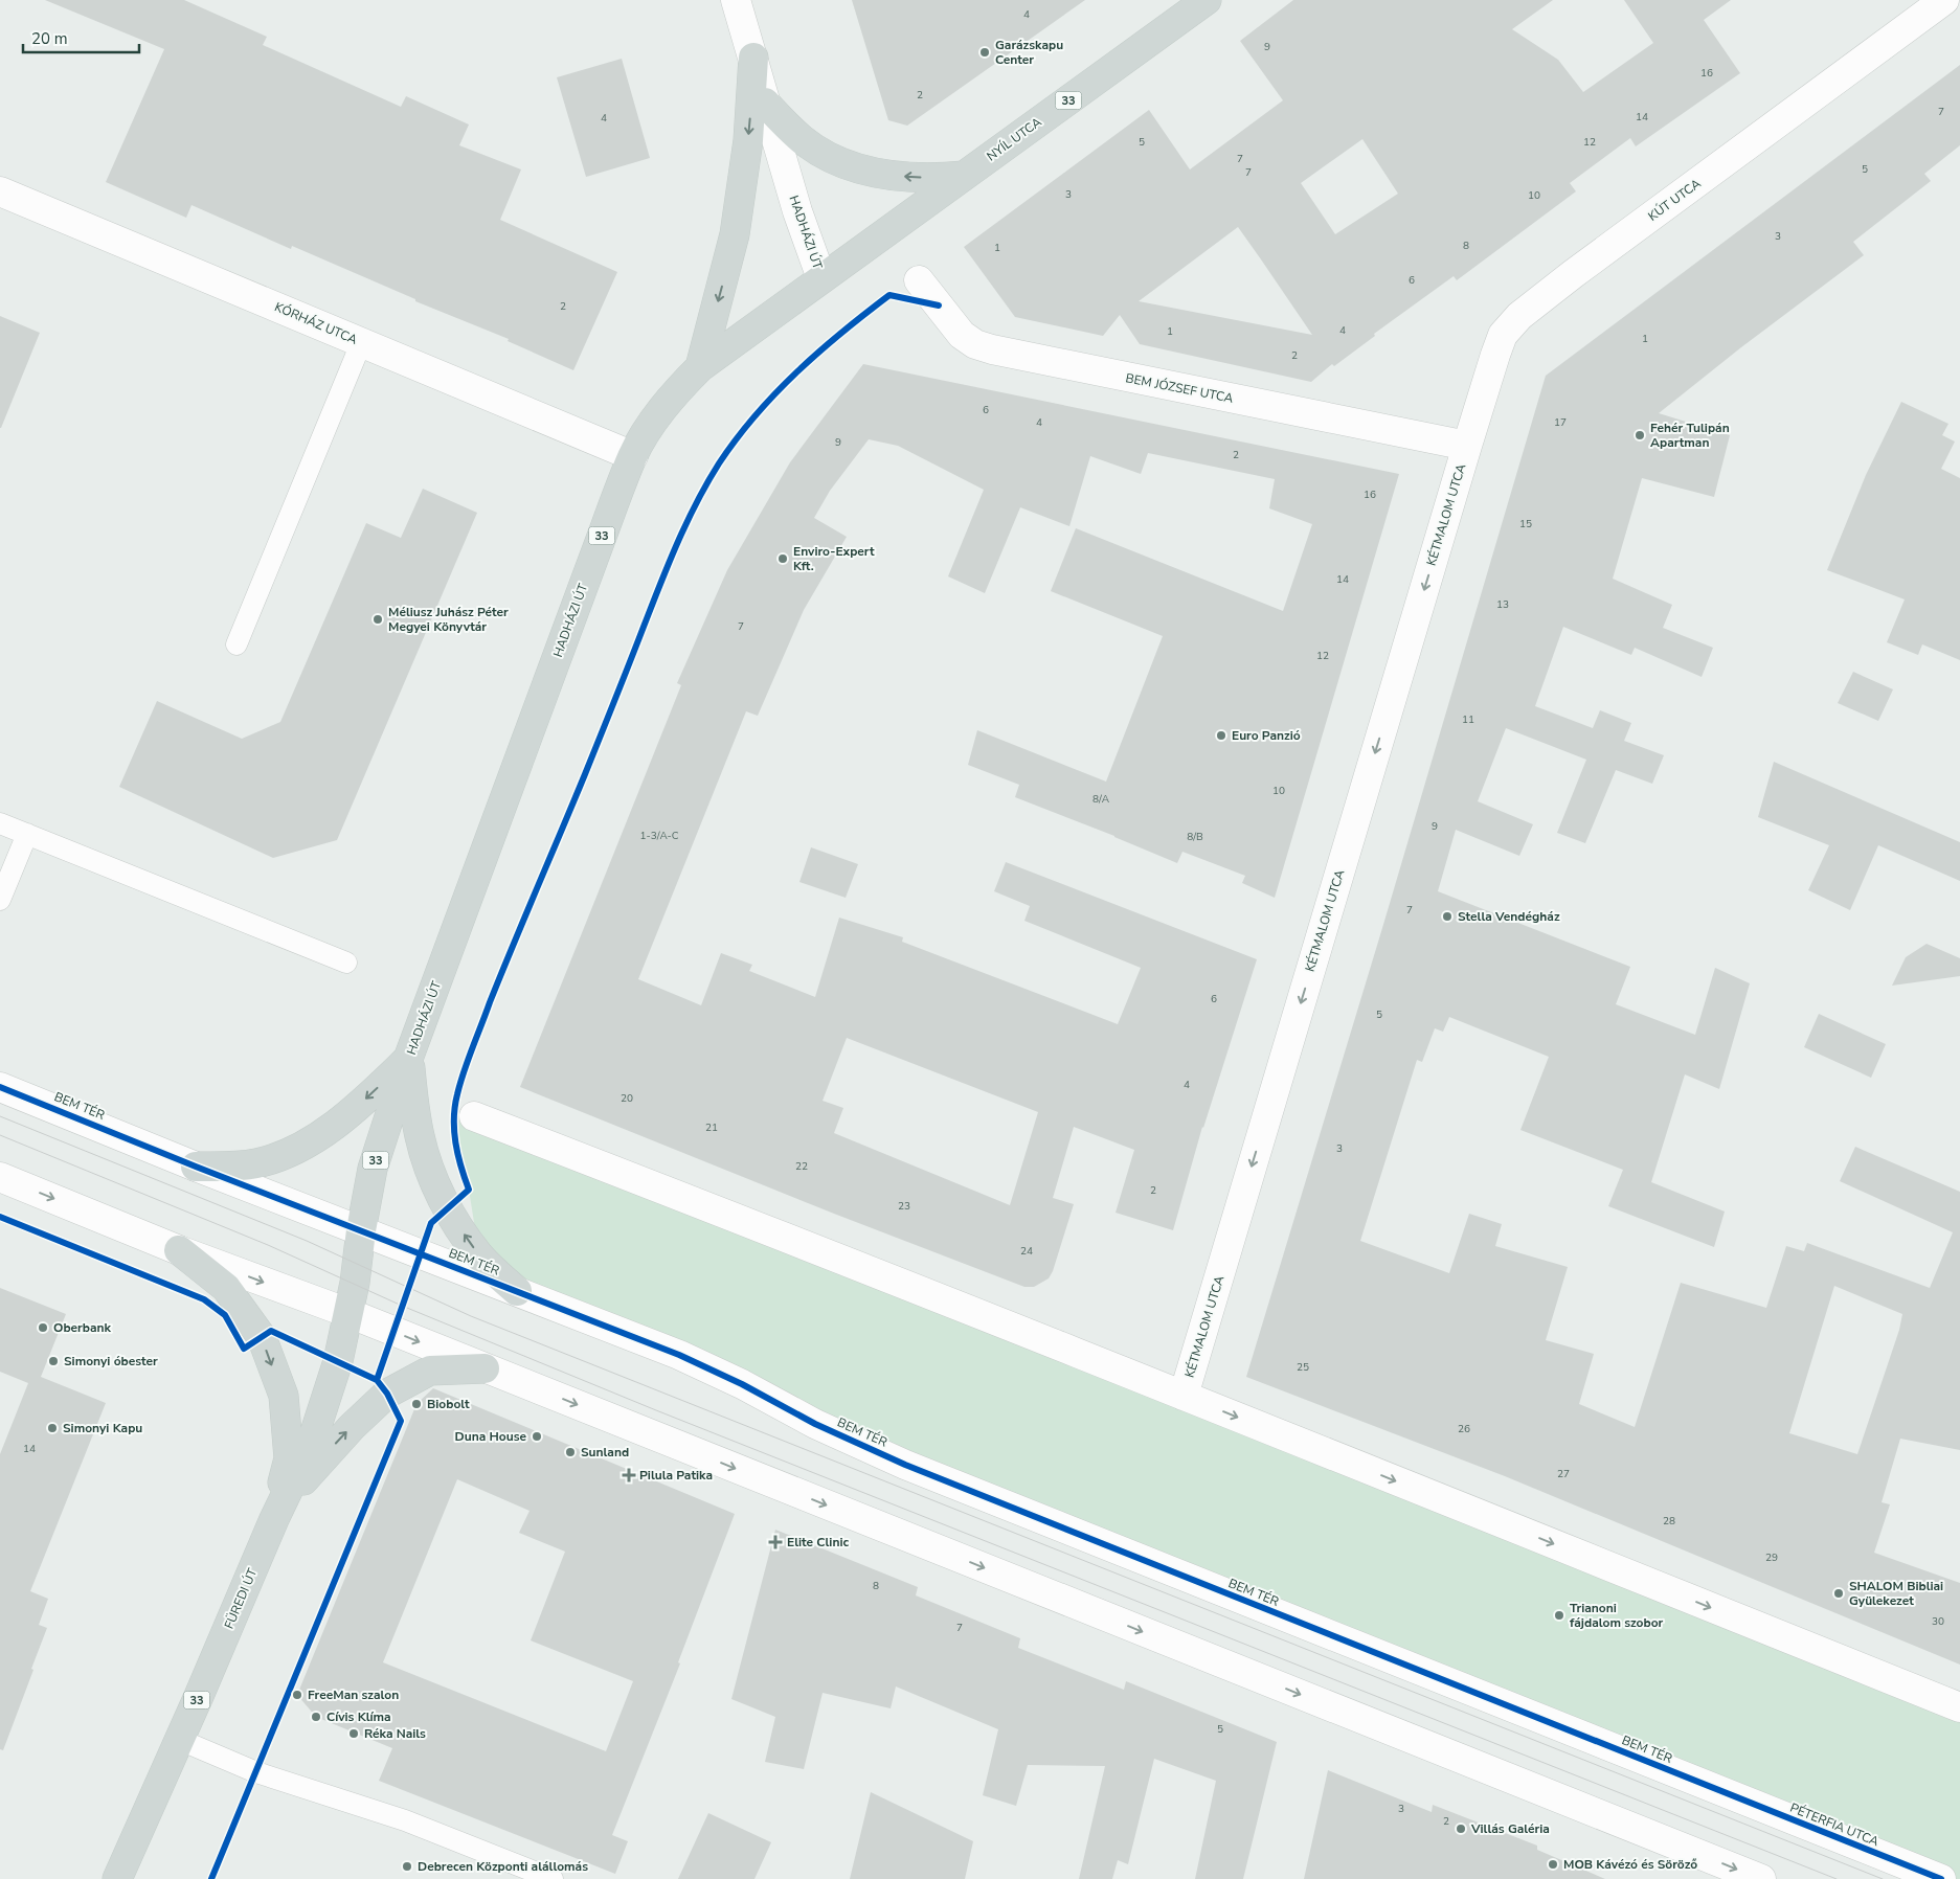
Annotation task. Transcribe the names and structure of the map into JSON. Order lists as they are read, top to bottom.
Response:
{
  "streets": {
    "main road": [
      "33",
      "NYÍL UTCA",
      "HADHÁZI ÚT",
      "FÜREDI ÚT"
    ],
    "street": [
      "KÚT UTCA",
      "KÓRHÁZ UTCA",
      "BEM JÓZSEF UTCA",
      "KÉTMALOM UTCA",
      "BEM TÉR",
      "PÉTERFIA UTCA"
    ]
  },
  "crossings": [
    ["NYÍL UTCA", "HADHÁZI ÚT"],
    ["KÚT UTCA", "BEM JÓZSEF UTCA"],
    ["KÚT UTCA", "KÉTMALOM UTCA"],
    ["HADHÁZI ÚT", "KÓRHÁZ UTCA"],
    ["HADHÁZI ÚT", "BEM TÉR"],
    ["HADHÁZI ÚT", "FÜREDI ÚT"],
    ["BEM JÓZSEF UTCA", "KÉTMALOM UTCA"],
    ["BEM TÉR", "PÉTERFIA UTCA"]
  ],
  "one_way": ["KÉTMALOM UTCA"],
  "places": {
    "other": [
      "Garázskapu Center",
      "Fehér Tulipán Apartman",
      "Enviro-Expert Kft.",
      "Méliusz Juhász Péter Megyei Könyvtár",
      "Euro Panzió",
      "Stella Vendégház",
      "Oberbank",
      "Simonyi óbester",
      "Biobolt",
      "Simonyi Kapu",
      "Duna House",
      "Sunland",
      "SHALOM Bibliai Gyülekezet",
      "Trianoni fájdalom szobor",
      "FreeMan szalon",
      "Cívis Klíma",
      "Réka Nails",
      "Villás Galéria",
      "MOB Kávézó és Söröző",
      "Debrecen Központi alállomás"
    ],
    "health": ["Pilula Patika", "Elite Clinic"]
  },
  "house_numbers": [
    "4",
    "9",
    "16",
    "2",
    "7",
    "14",
    "4",
    "5",
    "12",
    "7",
    "5",
    "7",
    "3",
    "10",
    "3",
    "8",
    "1",
    "6",
    "2",
    "4",
    "1",
    "1",
    "2",
    "6",
    "4",
    "17",
    "9",
    "2",
    "16",
    "15",
    "14",
    "13",
    "7",
    "12",
    "11",
    "10",
    "8/A",
    "9",
    "1-3/A-C",
    "8/B",
    "7",
    "6",
    "5",
    "4",
    "20",
    "21",
    "3",
    "22",
    "2",
    "23",
    "24",
    "25",
    "26",
    "14",
    "27",
    "28",
    "29",
    "8",
    "30",
    "7",
    "5",
    "3",
    "2"
  ],
  "scale_bar": "20 m"
}
